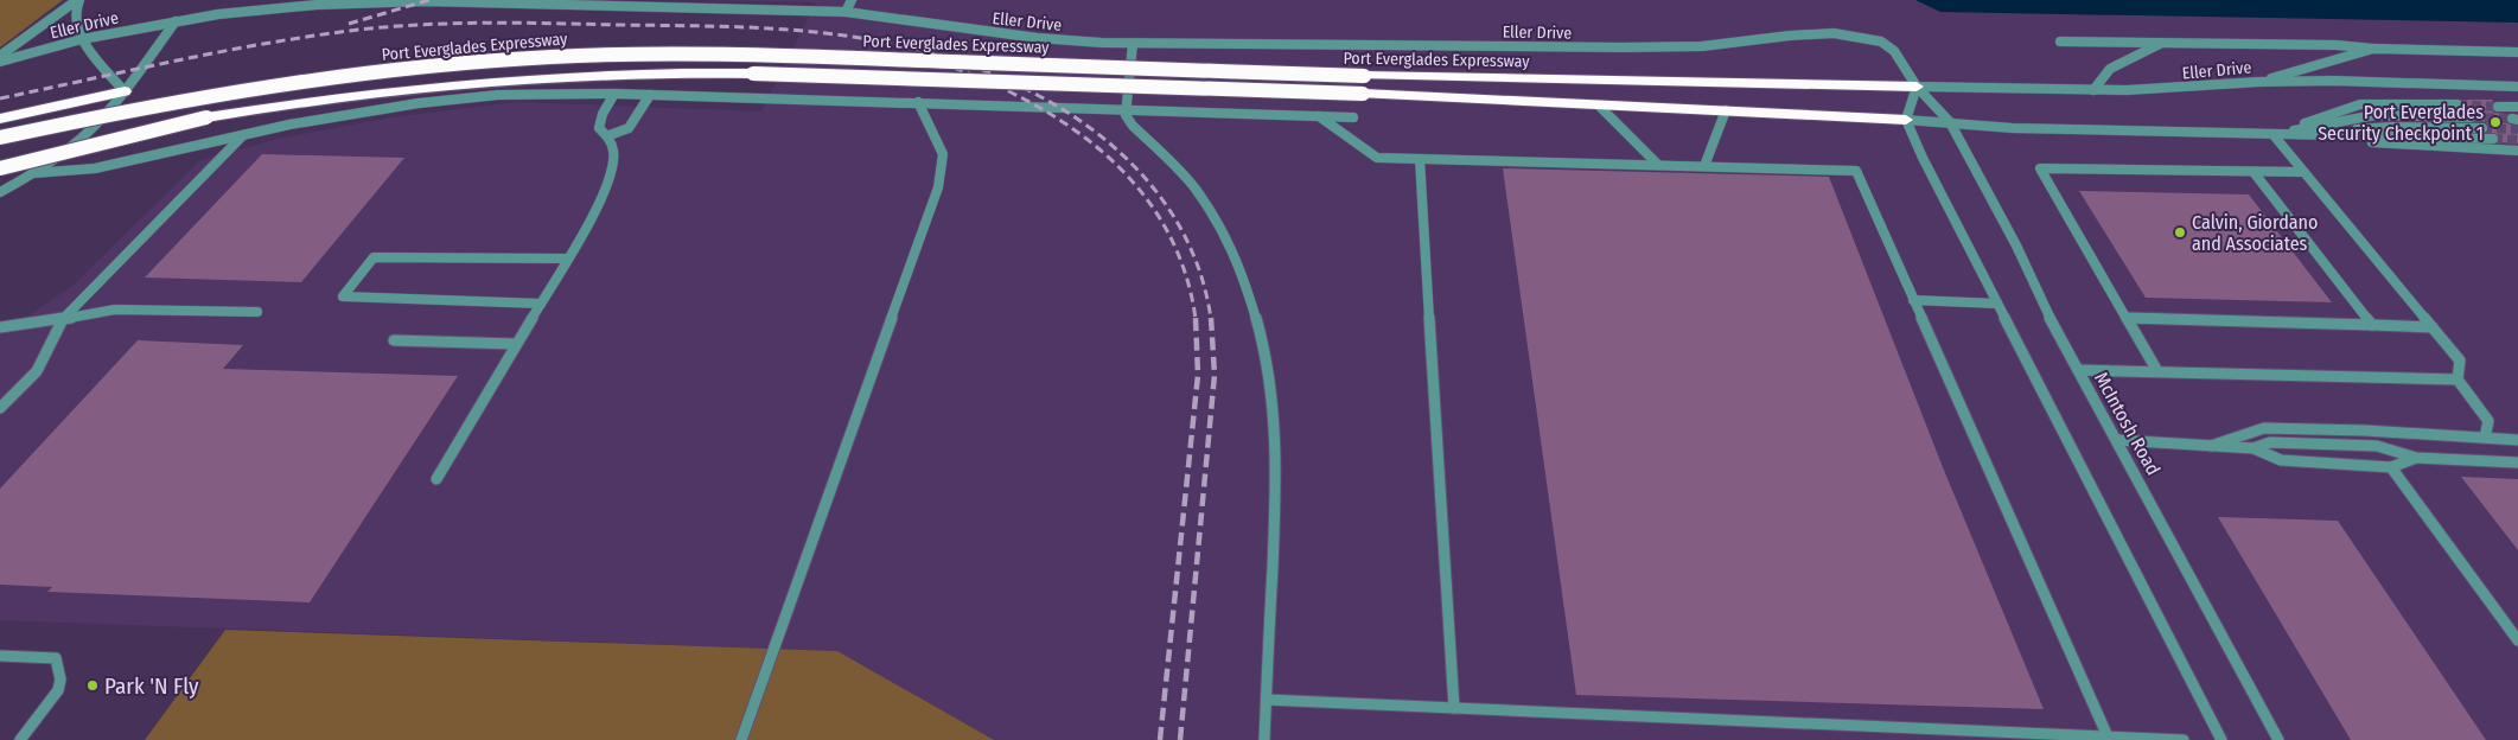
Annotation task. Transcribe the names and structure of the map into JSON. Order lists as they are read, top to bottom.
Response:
{
  "streets": {
    "highway": ["Port Everglades Expressway"],
    "street": ["Eller Drive", "McIntosh Road"]
  },
  "crossings": [
    ["Eller Drive", "Port Everglades Expressway"],
    ["Eller Drive", "McIntosh Road"]
  ],
  "places": ["Port Everglades Security Checkpoint 1", "Calvin, Giordano and Associates", "Park 'N Fly"]
}
